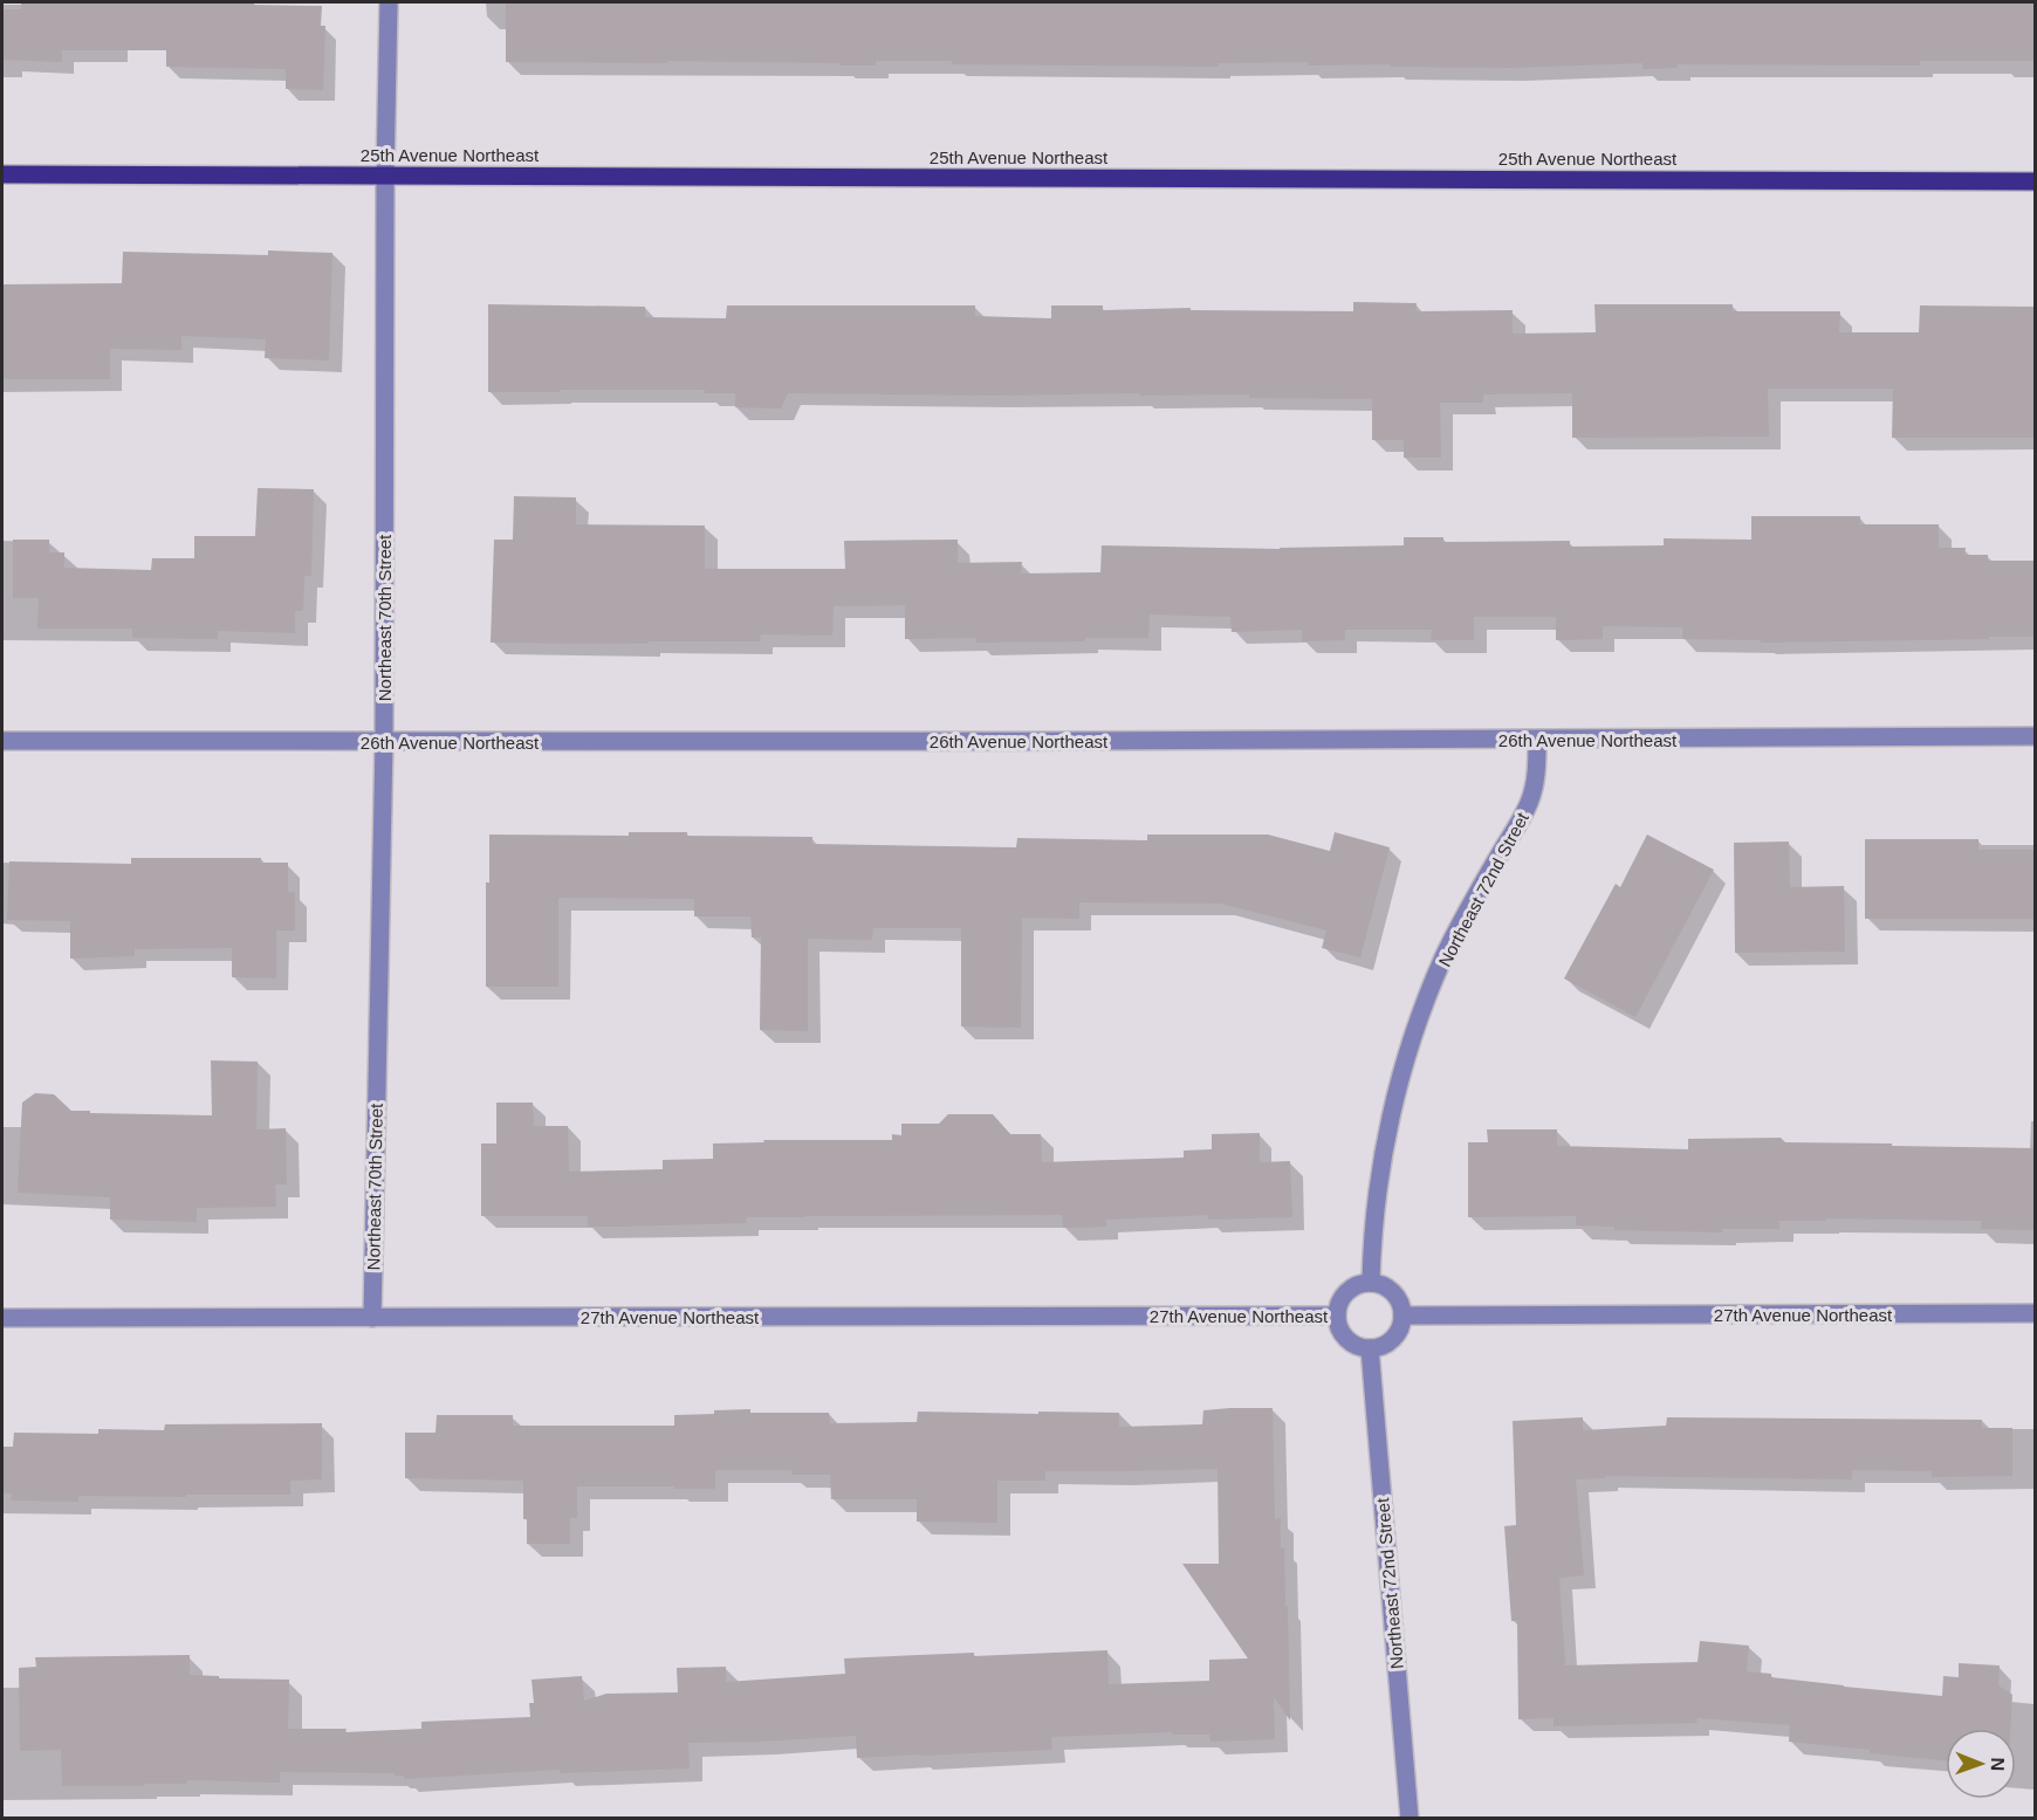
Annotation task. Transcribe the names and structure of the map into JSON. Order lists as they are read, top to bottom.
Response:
{
  "streets": {
    "main road": ["25th Avenue Northeast"],
    "street": [
      "Northeast 70th Street",
      "26th Avenue Northeast",
      "Northeast 72nd Street",
      "27th Avenue Northeast"
    ]
  },
  "crossings": [
    ["25th Avenue Northeast", "Northeast 70th Street"],
    ["Northeast 70th Street", "26th Avenue Northeast"],
    ["Northeast 70th Street", "27th Avenue Northeast"],
    ["26th Avenue Northeast", "Northeast 72nd Street"],
    ["Northeast 72nd Street", "27th Avenue Northeast"]
  ],
  "north": "right"
}
